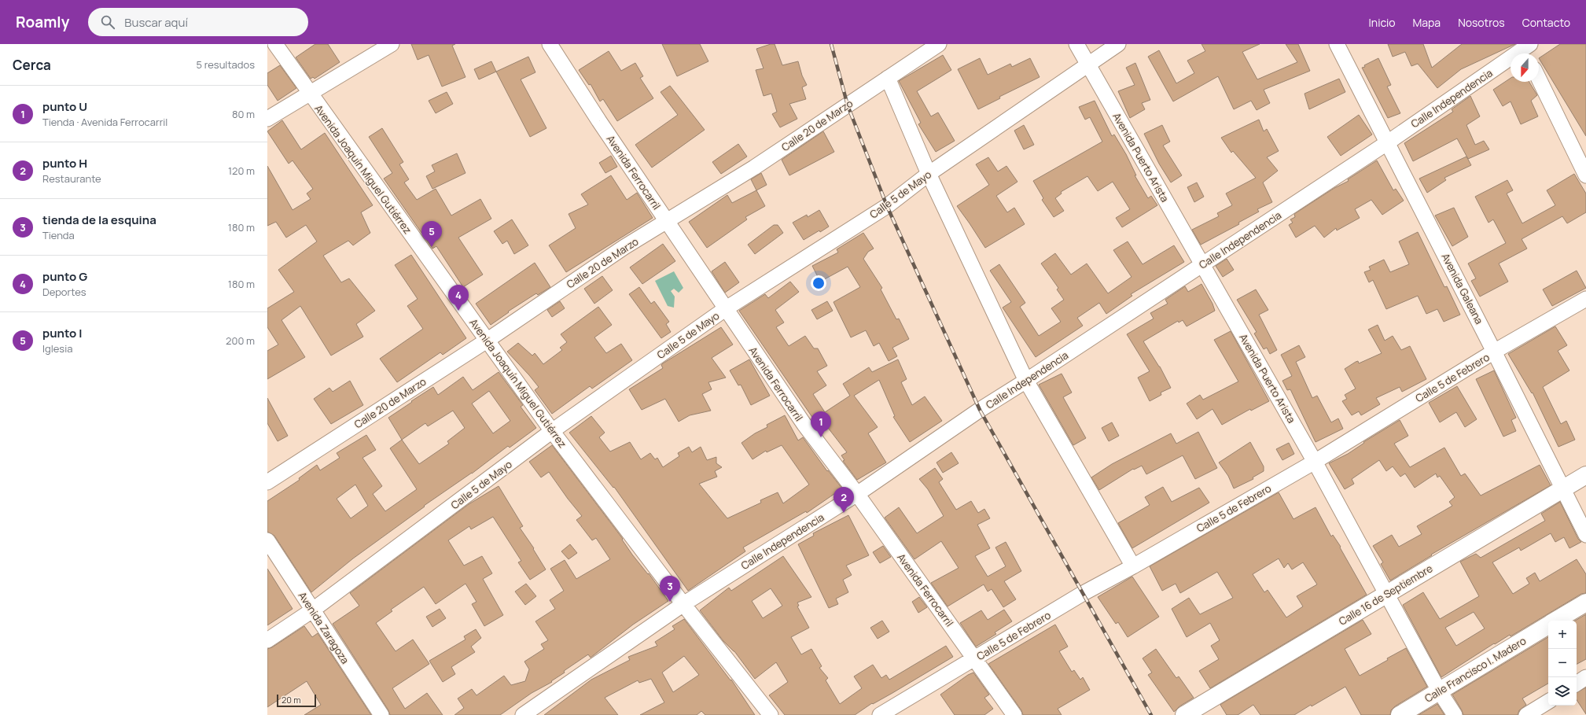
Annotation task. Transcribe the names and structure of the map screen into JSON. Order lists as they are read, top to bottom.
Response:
{
  "streets": {
    "main road": ["Calle 16 de Septiembre", "Calle Francisco I. Madero"],
    "street": [
      "Calle Independencia",
      "Calle 20 de Marzo",
      "Avenida Puerto Arista",
      "Avenida Joaquín Miguel Gutiérrez",
      "Avenida Ferrocarril",
      "Calle 5 de Mayo",
      "Avenida Galeana",
      "Calle 5 de Febrero",
      "Avenida Zaragoza"
    ]
  },
  "crossings": [
    ["Calle Independencia", "Avenida Puerto Arista"],
    ["Calle Independencia", "Avenida Joaquín Miguel Gutiérrez"],
    ["Calle Independencia", "Avenida Ferrocarril"],
    ["Calle Independencia", "Avenida Galeana"],
    ["Calle 20 de Marzo", "Avenida Joaquín Miguel Gutiérrez"],
    ["Calle 20 de Marzo", "Avenida Ferrocarril"],
    ["Avenida Puerto Arista", "Calle 5 de Mayo"],
    ["Avenida Puerto Arista", "Calle 5 de Febrero"],
    ["Avenida Puerto Arista", "Calle 16 de Septiembre"],
    ["Avenida Puerto Arista", "Calle Francisco I. Madero"],
    ["Avenida Joaquín Miguel Gutiérrez", "Calle 5 de Mayo"],
    ["Avenida Ferrocarril", "Calle 5 de Mayo"],
    ["Avenida Ferrocarril", "Calle 5 de Febrero"],
    ["Calle 5 de Mayo", "Avenida Zaragoza"],
    ["Avenida Galeana", "Calle 5 de Febrero"],
    ["Avenida Galeana", "Calle 16 de Septiembre"]
  ],
  "scale_bar": "20 m",
  "north": "bottom",
  "page": {
    "header": "Roamly",
    "search": "Buscar aquí",
    "nav": [
      "Inicio",
      "Mapa",
      "Nosotros",
      "Contacto"
    ],
    "heading": ["Cerca", "5 resultados"],
    "list": [
      {
        "mark": "1",
        "name": "punto U",
        "note": "Tienda · Avenida Ferrocarril",
        "value": "80 m"
      },
      {
        "mark": "2",
        "name": "punto H",
        "note": "Restaurante",
        "value": "120 m"
      },
      {
        "mark": "3",
        "name": "tienda de la esquina",
        "note": "Tienda",
        "value": "180 m"
      },
      {
        "mark": "4",
        "name": "punto G",
        "note": "Deportes",
        "value": "180 m"
      },
      {
        "mark": "5",
        "name": "punto I",
        "note": "Iglesia",
        "value": "200 m"
      }
    ],
    "pins": [
      "5",
      "4",
      "1",
      "2",
      "3"
    ],
    "map_buttons": ["+", "−"],
    "scale": "20 m"
  }
}
